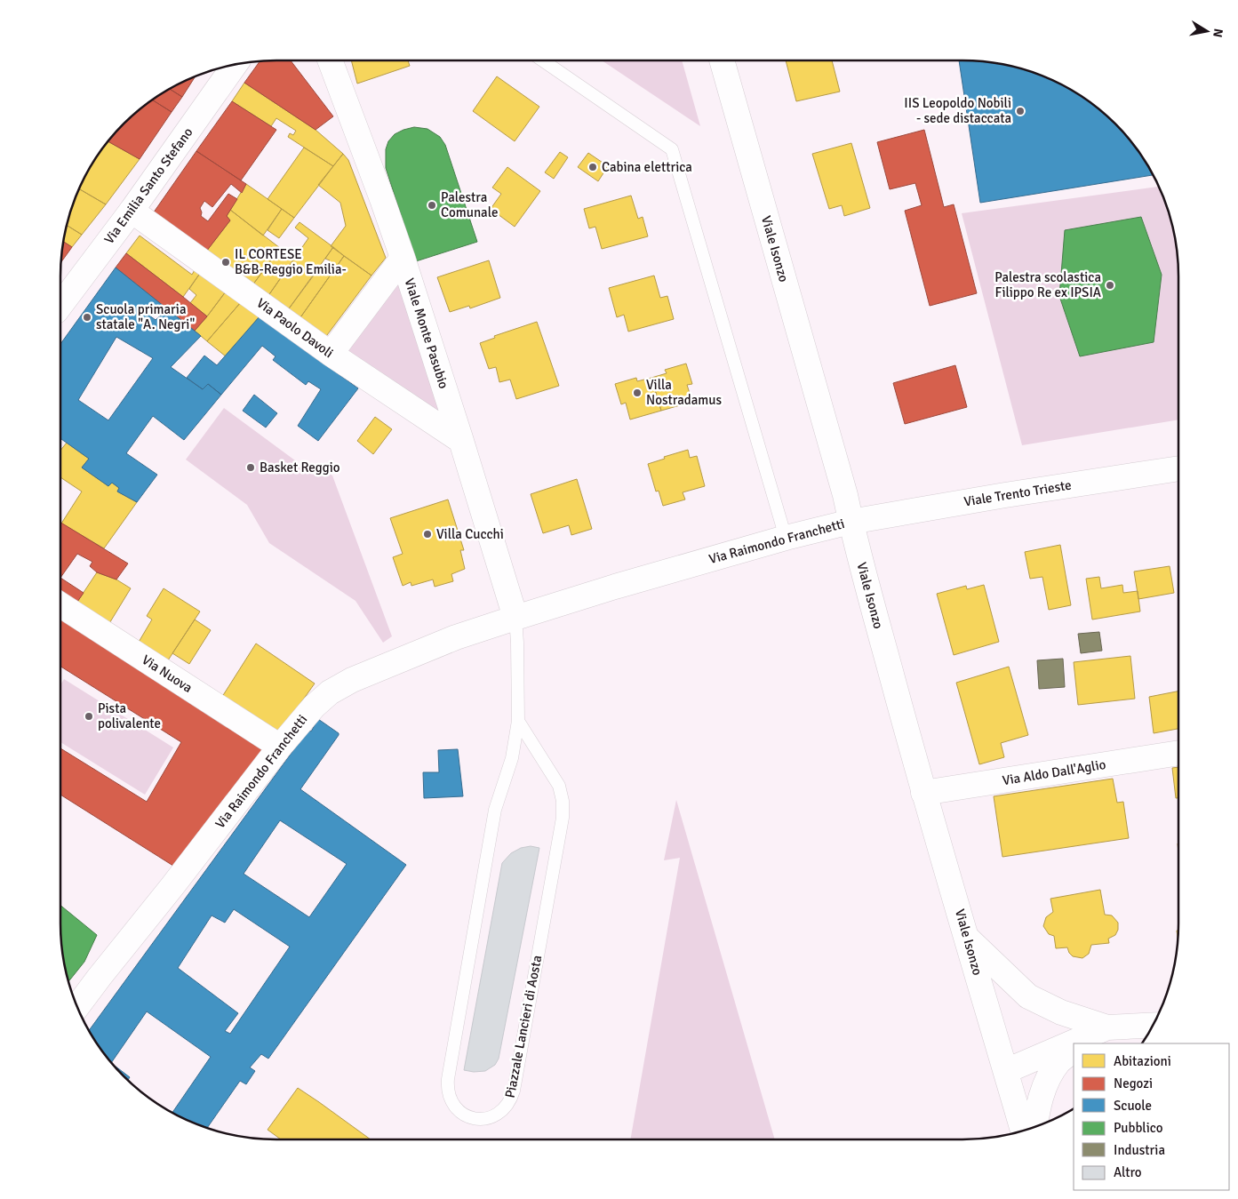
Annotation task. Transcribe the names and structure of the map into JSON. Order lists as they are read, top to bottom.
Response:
{
  "streets": {
    "street": [
      "Via Emilia Santo Stefano",
      "Viale Isonzo",
      "Via Paolo Davoli",
      "Viale Monte Pasubio",
      "Viale Trento Trieste",
      "Via Raimondo Franchetti",
      "Via Nuova",
      "Via Aldo Dall'Aglio"
    ],
    "lane": ["Piazzale Lancieri di Aosta"]
  },
  "crossings": [
    ["Via Emilia Santo Stefano", "Via Paolo Davoli"],
    ["Viale Isonzo", "Viale Trento Trieste"],
    ["Viale Isonzo", "Via Raimondo Franchetti"],
    ["Viale Isonzo", "Via Aldo Dall'Aglio"],
    ["Via Paolo Davoli", "Viale Monte Pasubio"],
    ["Viale Monte Pasubio", "Via Raimondo Franchetti"],
    ["Viale Monte Pasubio", "Piazzale Lancieri di Aosta"],
    ["Viale Trento Trieste", "Via Raimondo Franchetti"],
    ["Via Raimondo Franchetti", "Via Nuova"],
    ["Via Raimondo Franchetti", "Piazzale Lancieri di Aosta"]
  ],
  "places": [
    "IIS Leopoldo Nobili - sede distaccata",
    "Cabina elettrica",
    "Palestra Comunale",
    "IL CORTESE B&B-Reggio Emilia-",
    "Palestra scolastica Filippo Re ex IPSIA",
    "Scuola primaria statale \"A. Negri\"",
    "Villa Nostradamus",
    "Basket Reggio",
    "Villa Cucchi",
    "Pista polivalente"
  ],
  "legend": [
    "Abitazioni",
    "Negozi",
    "Scuole",
    "Pubblico",
    "Industria",
    "Altro"
  ],
  "north": "right"
}
